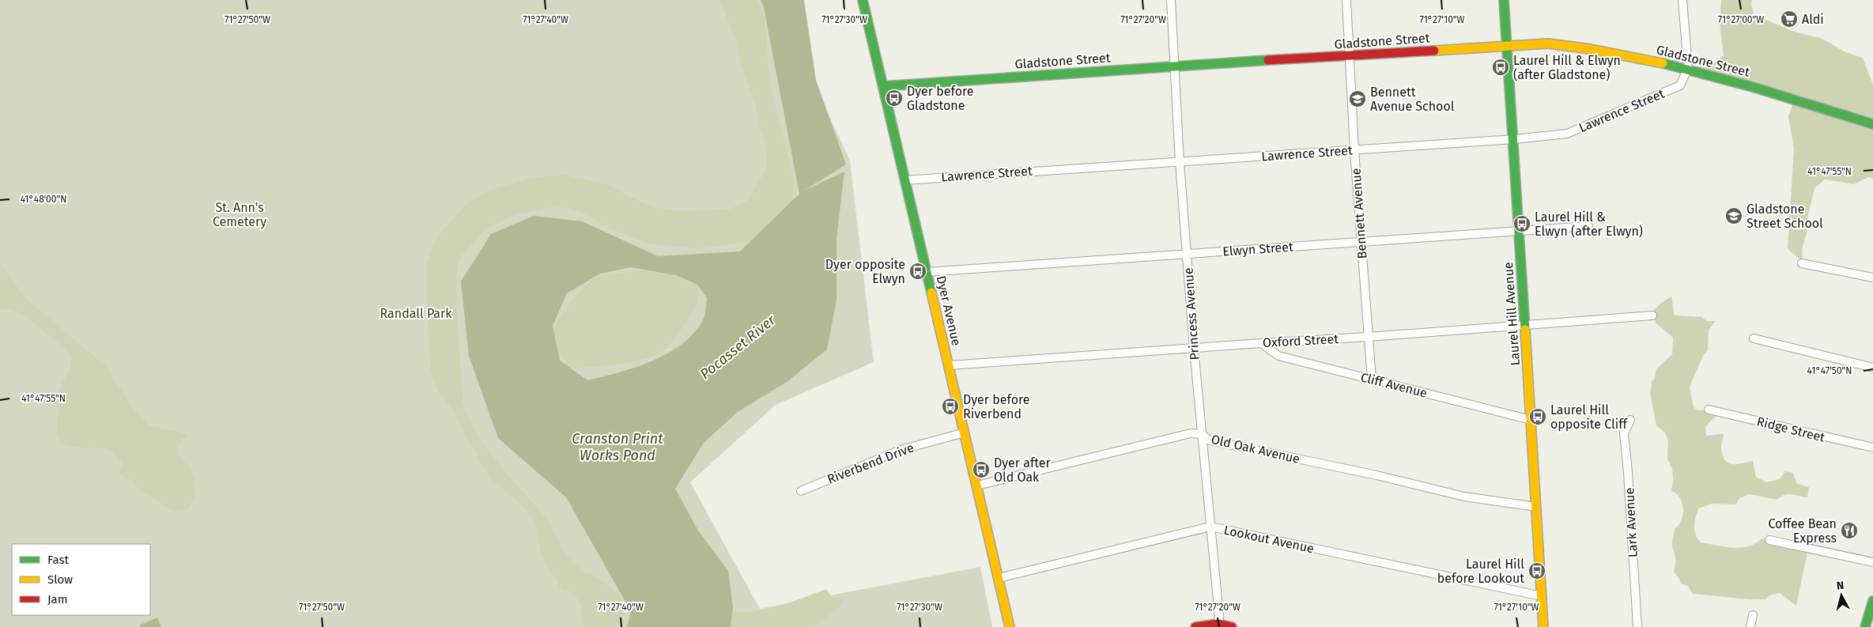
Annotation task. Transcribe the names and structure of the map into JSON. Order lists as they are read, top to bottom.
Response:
{
  "streets": {
    "street": [
      "Gladstone Street",
      "Lawrence Street",
      "Bennett Avenue",
      "Elwyn Street",
      "Dyer Avenue",
      "Princess Avenue",
      "Laurel Hill Avenue",
      "Oxford Street",
      "Cliff Avenue",
      "Ridge Street",
      "Old Oak Avenue",
      "Riverbend Drive",
      "Lark Avenue",
      "Lookout Avenue"
    ]
  },
  "crossings": [
    ["Gladstone Street", "Lawrence Street"],
    ["Gladstone Street", "Bennett Avenue"],
    ["Gladstone Street", "Dyer Avenue"],
    ["Gladstone Street", "Princess Avenue"],
    ["Gladstone Street", "Laurel Hill Avenue"],
    ["Lawrence Street", "Bennett Avenue"],
    ["Lawrence Street", "Dyer Avenue"],
    ["Lawrence Street", "Princess Avenue"],
    ["Lawrence Street", "Laurel Hill Avenue"],
    ["Bennett Avenue", "Elwyn Street"],
    ["Bennett Avenue", "Oxford Street"],
    ["Bennett Avenue", "Cliff Avenue"],
    ["Elwyn Street", "Dyer Avenue"],
    ["Elwyn Street", "Princess Avenue"],
    ["Elwyn Street", "Laurel Hill Avenue"],
    ["Dyer Avenue", "Oxford Street"],
    ["Dyer Avenue", "Old Oak Avenue"],
    ["Dyer Avenue", "Riverbend Drive"],
    ["Dyer Avenue", "Lookout Avenue"],
    ["Princess Avenue", "Oxford Street"],
    ["Princess Avenue", "Old Oak Avenue"],
    ["Princess Avenue", "Lookout Avenue"],
    ["Laurel Hill Avenue", "Oxford Street"],
    ["Laurel Hill Avenue", "Cliff Avenue"],
    ["Laurel Hill Avenue", "Old Oak Avenue"],
    ["Laurel Hill Avenue", "Lookout Avenue"],
    ["Oxford Street", "Cliff Avenue"]
  ],
  "water": ["Pocasset River", "Cranston Print Works Pond"],
  "parks": ["St. Ann's Cemetery", "Randall Park"],
  "places": {
    "supermarket": ["Aldi"],
    "bus stop": [
      "Laurel Hill & Elwyn (after Gladstone)",
      "Dyer before Gladstone",
      "Laurel Hill & Elwyn (after Elwyn)",
      "Dyer opposite Elwyn",
      "Dyer before Riverbend",
      "Laurel Hill opposite Cliff",
      "Dyer after Old Oak",
      "Laurel Hill before Lookout"
    ],
    "school or university": ["Bennett Avenue School", "Gladstone Street School"],
    "restaurant": ["Coffee Bean Express"]
  },
  "legend": ["Fast", "Slow", "Jam"],
  "north": "top",
  "coordinates": [
    "71°27'50\"W",
    "71°27'40\"W",
    "71°27'30\"W",
    "71°27'20\"W",
    "71°27'10\"W",
    "71°27'00\"W",
    "41°47'55\"N",
    "41°48'00\"N",
    "41°47'50\"N"
  ]
}
